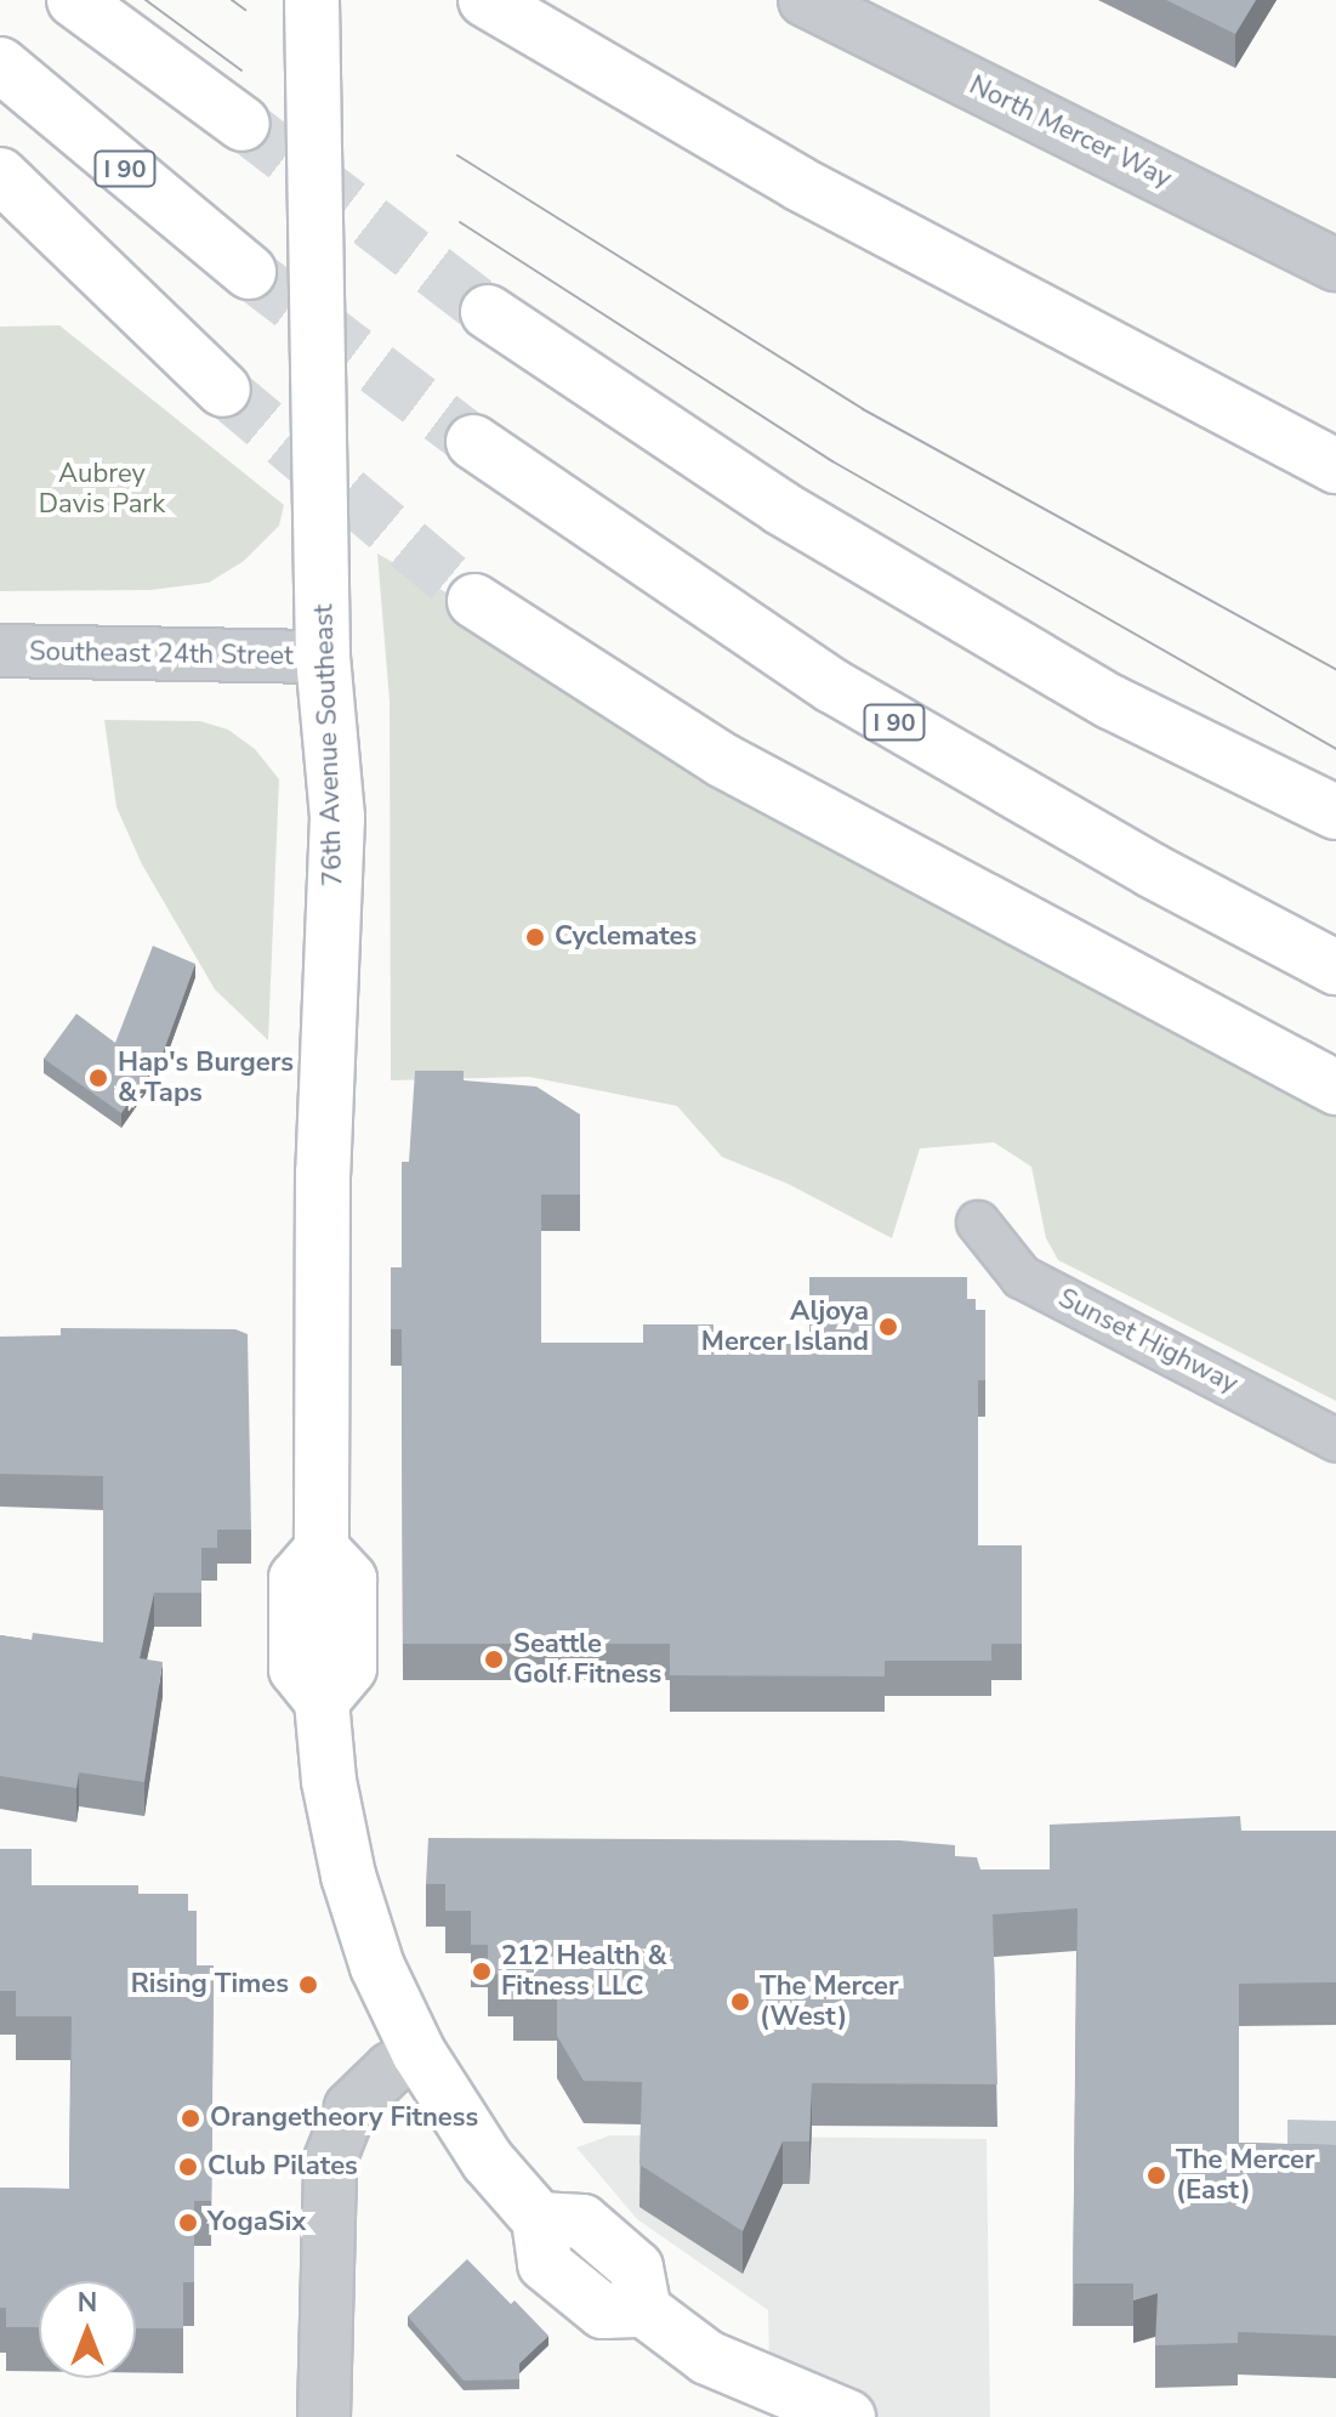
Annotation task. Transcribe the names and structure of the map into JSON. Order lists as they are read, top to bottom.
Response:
{
  "streets": {
    "main road": ["I 90", "76th Avenue Southeast"],
    "street": ["North Mercer Way", "Southeast 24th Street", "Sunset Highway"]
  },
  "crossings": [
    ["Southeast 24th Street", "76th Avenue Southeast"]
  ],
  "parks": ["Aubrey Davis Park"],
  "places": [
    "Cyclemates",
    "Hap's Burgers & Taps",
    "Aljoya Mercer Island",
    "Seattle Golf Fitness",
    "212 Health & Fitness LLC",
    "Rising Times",
    "The Mercer (West)",
    "Orangetheory Fitness",
    "Club Pilates",
    "The Mercer (East)",
    "YogaSix"
  ],
  "north": "top"
}
